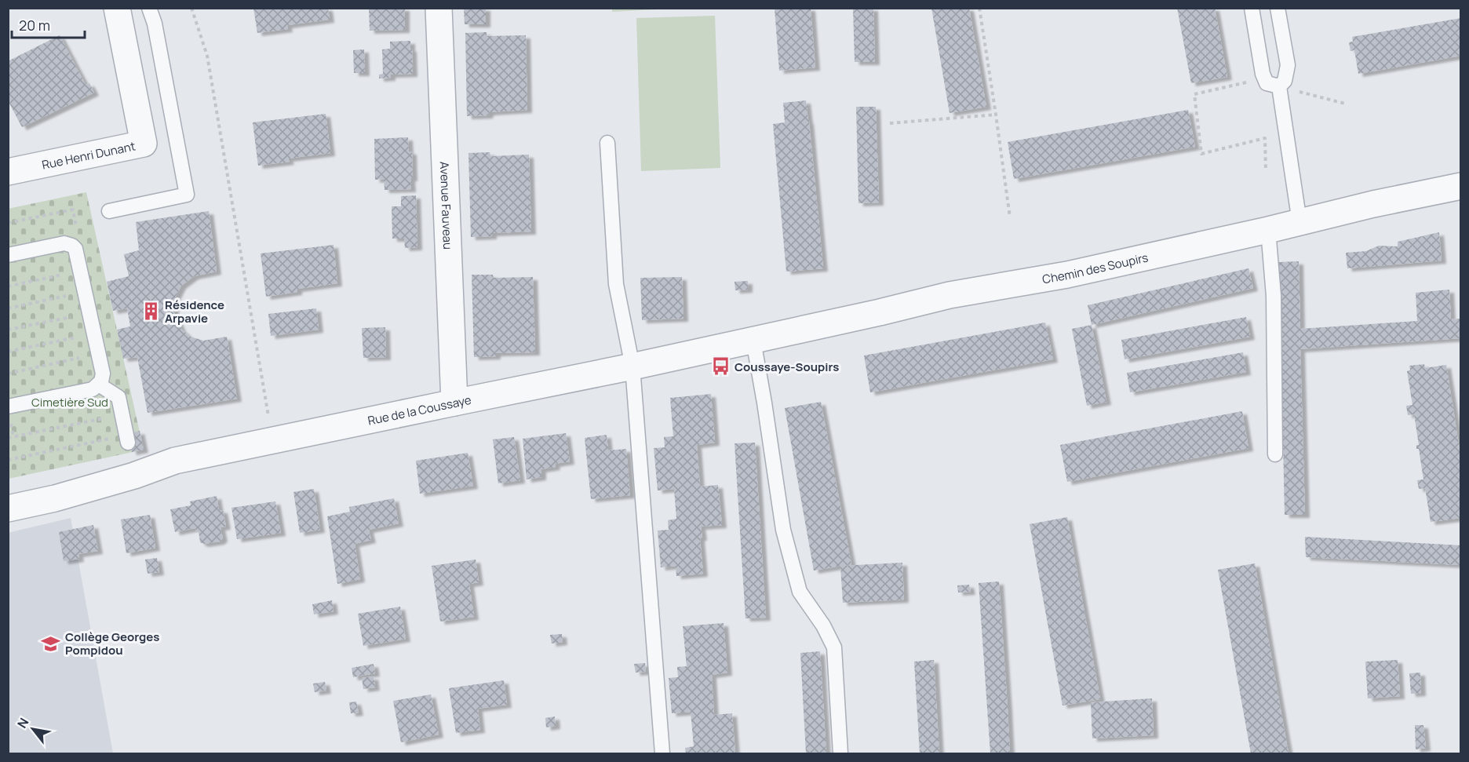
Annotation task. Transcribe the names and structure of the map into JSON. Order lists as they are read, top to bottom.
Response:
{
  "streets": {
    "street": [
      "Rue Henri Dunant",
      "Avenue Fauveau",
      "Chemin des Soupirs",
      "Rue de la Coussaye"
    ]
  },
  "crossings": [
    ["Avenue Fauveau", "Rue de la Coussaye"],
    ["Chemin des Soupirs", "Rue de la Coussaye"]
  ],
  "parks": ["Cimetière Sud"],
  "places": {
    "building": ["Résidence Arpavie"],
    "bus stop": ["Coussaye-Soupirs"],
    "school or university": ["Collège Georges Pompidou"]
  },
  "scale_bar": "20 m",
  "north": "top left"
}
